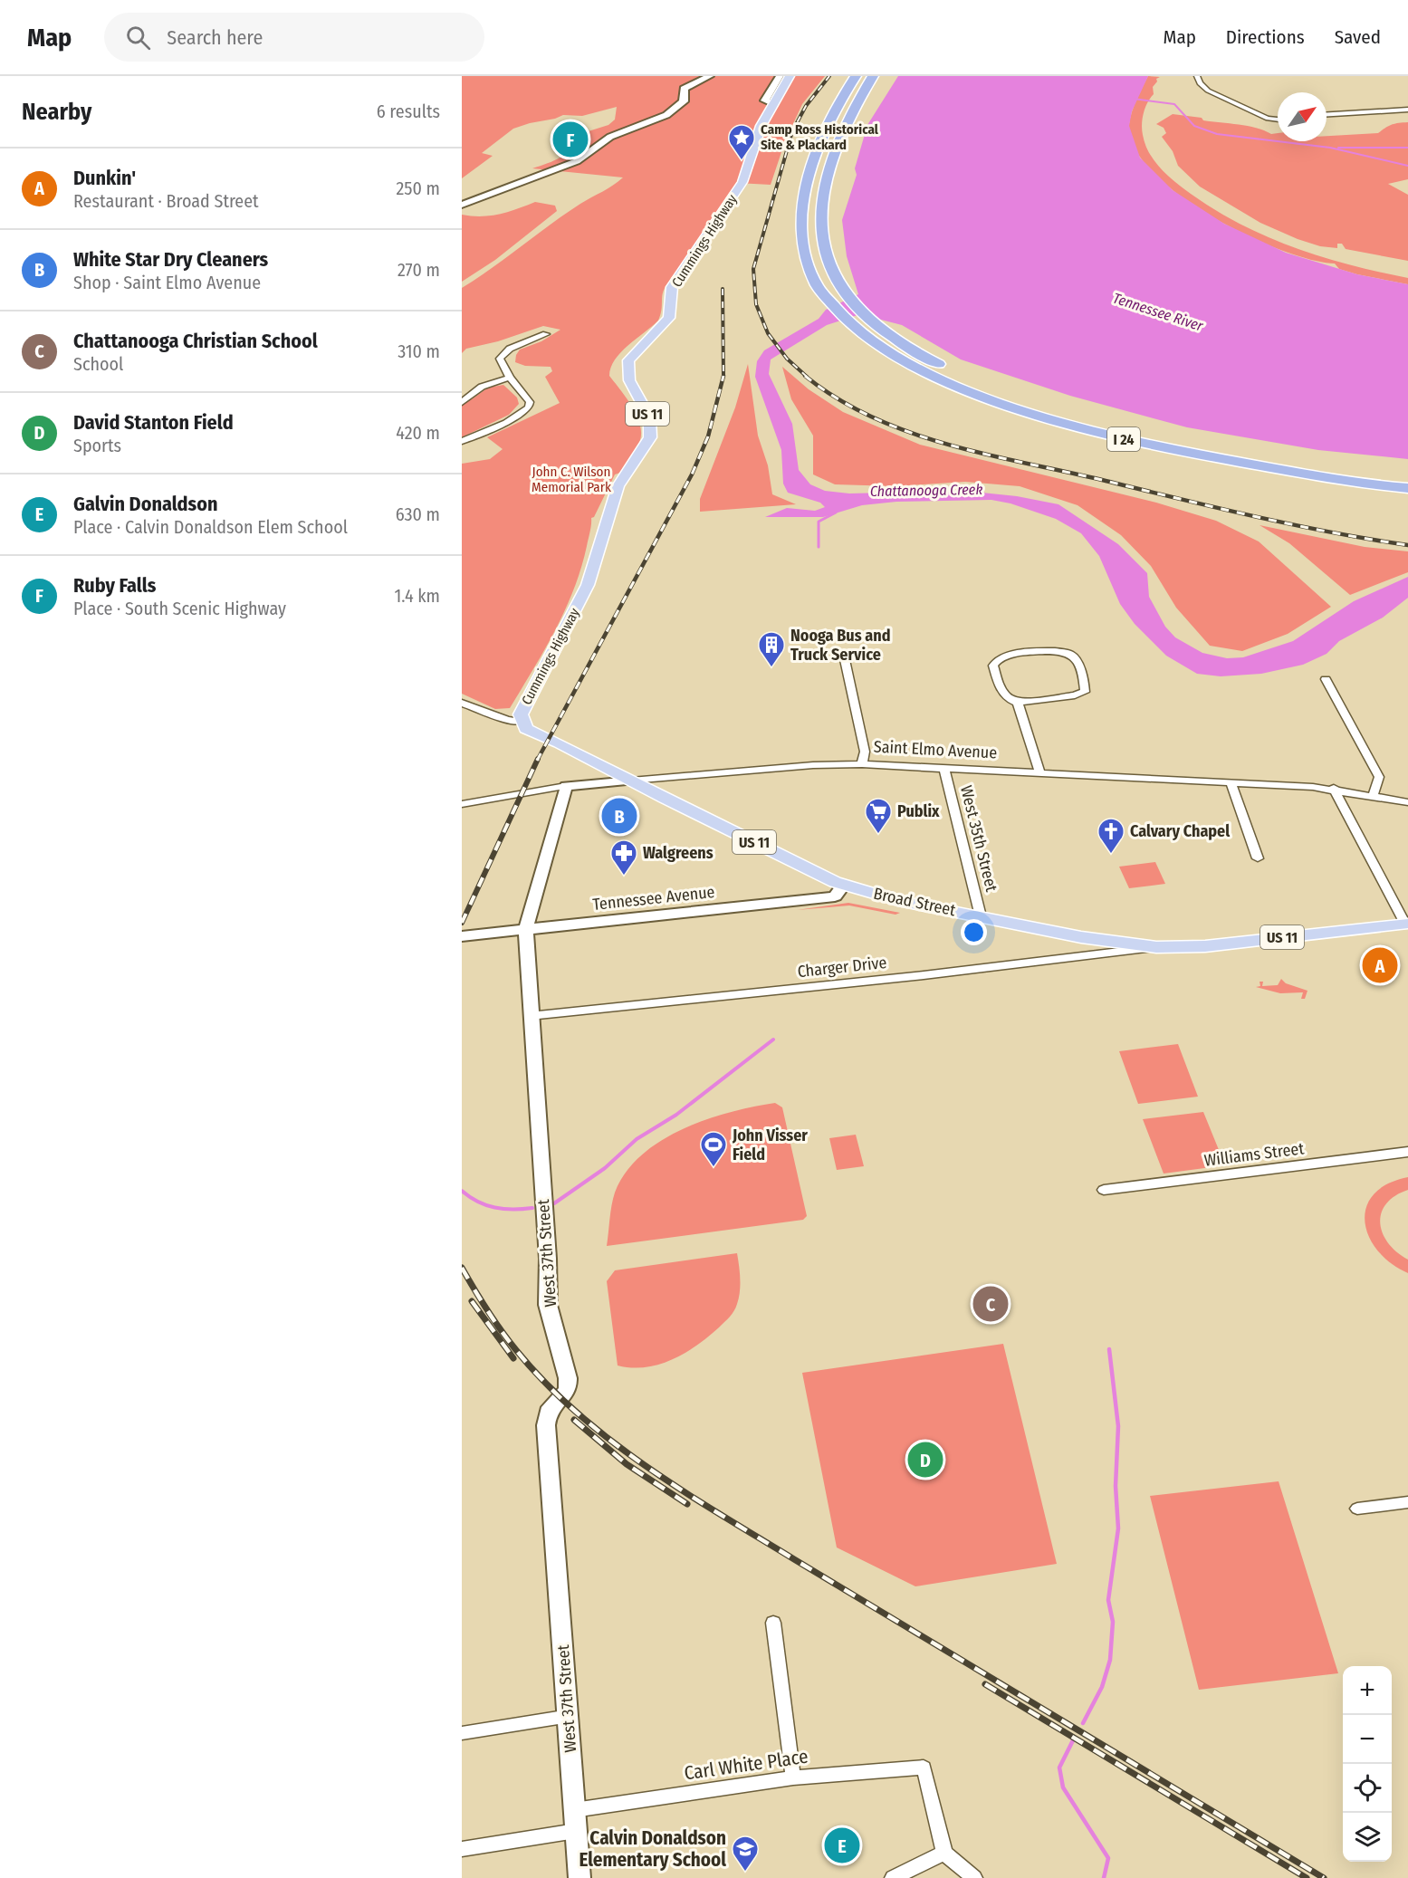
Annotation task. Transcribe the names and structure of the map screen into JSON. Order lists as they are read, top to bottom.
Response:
{
  "streets": {
    "highway": ["I 24"],
    "main road": ["Cummings Highway", "US 11", "Broad Street"],
    "street": [
      "Saint Elmo Avenue",
      "West 35th Street",
      "Tennessee Avenue",
      "Charger Drive",
      "Williams Street",
      "West 37th Street",
      "Carl White Place"
    ]
  },
  "crossings": [
    ["Cummings Highway", "Broad Street"],
    ["Saint Elmo Avenue", "West 35th Street"],
    ["Saint Elmo Avenue", "Broad Street"],
    ["Saint Elmo Avenue", "West 37th Street"],
    ["West 35th Street", "Broad Street"],
    ["Tennessee Avenue", "Broad Street"],
    ["Tennessee Avenue", "West 37th Street"],
    ["Broad Street", "Charger Drive"],
    ["Charger Drive", "West 37th Street"],
    ["West 37th Street", "Carl White Place"]
  ],
  "water": ["Tennessee River", "Chattanooga Creek"],
  "parks": ["John C. Wilson Memorial Park"],
  "places": {
    "place": ["Camp Ross Historical Site & Plackard"],
    "building": ["Nooga Bus and Truck Service"],
    "supermarket": ["Publix"],
    "church": ["Calvary Chapel"],
    "pharmacy": ["Walgreens"],
    "sports": ["John Visser Field"],
    "school or university": ["Calvin Donaldson Elementary School"]
  },
  "north": "top right",
  "page": {
    "header": "Map",
    "search": "Search here",
    "nav": ["Map", "Directions", "Saved"],
    "heading": ["Nearby", "6 results"],
    "pins": [
      "F",
      "B",
      "A",
      "C",
      "D",
      "E"
    ],
    "list": [
      {
        "mark": "A",
        "name": "Dunkin'",
        "note": "Restaurant · Broad Street",
        "value": "250 m"
      },
      {
        "mark": "B",
        "name": "White Star Dry Cleaners",
        "note": "Shop · Saint Elmo Avenue",
        "value": "270 m"
      },
      {
        "mark": "C",
        "name": "Chattanooga Christian School",
        "note": "School",
        "value": "310 m"
      },
      {
        "mark": "D",
        "name": "David Stanton Field",
        "note": "Sports",
        "value": "420 m"
      },
      {
        "mark": "E",
        "name": "Galvin Donaldson",
        "note": "Place · Calvin Donaldson Elem School",
        "value": "630 m"
      },
      {
        "mark": "F",
        "name": "Ruby Falls",
        "note": "Place · South Scenic Highway",
        "value": "1.4 km"
      }
    ],
    "map_buttons": ["+", "−"]
  }
}
